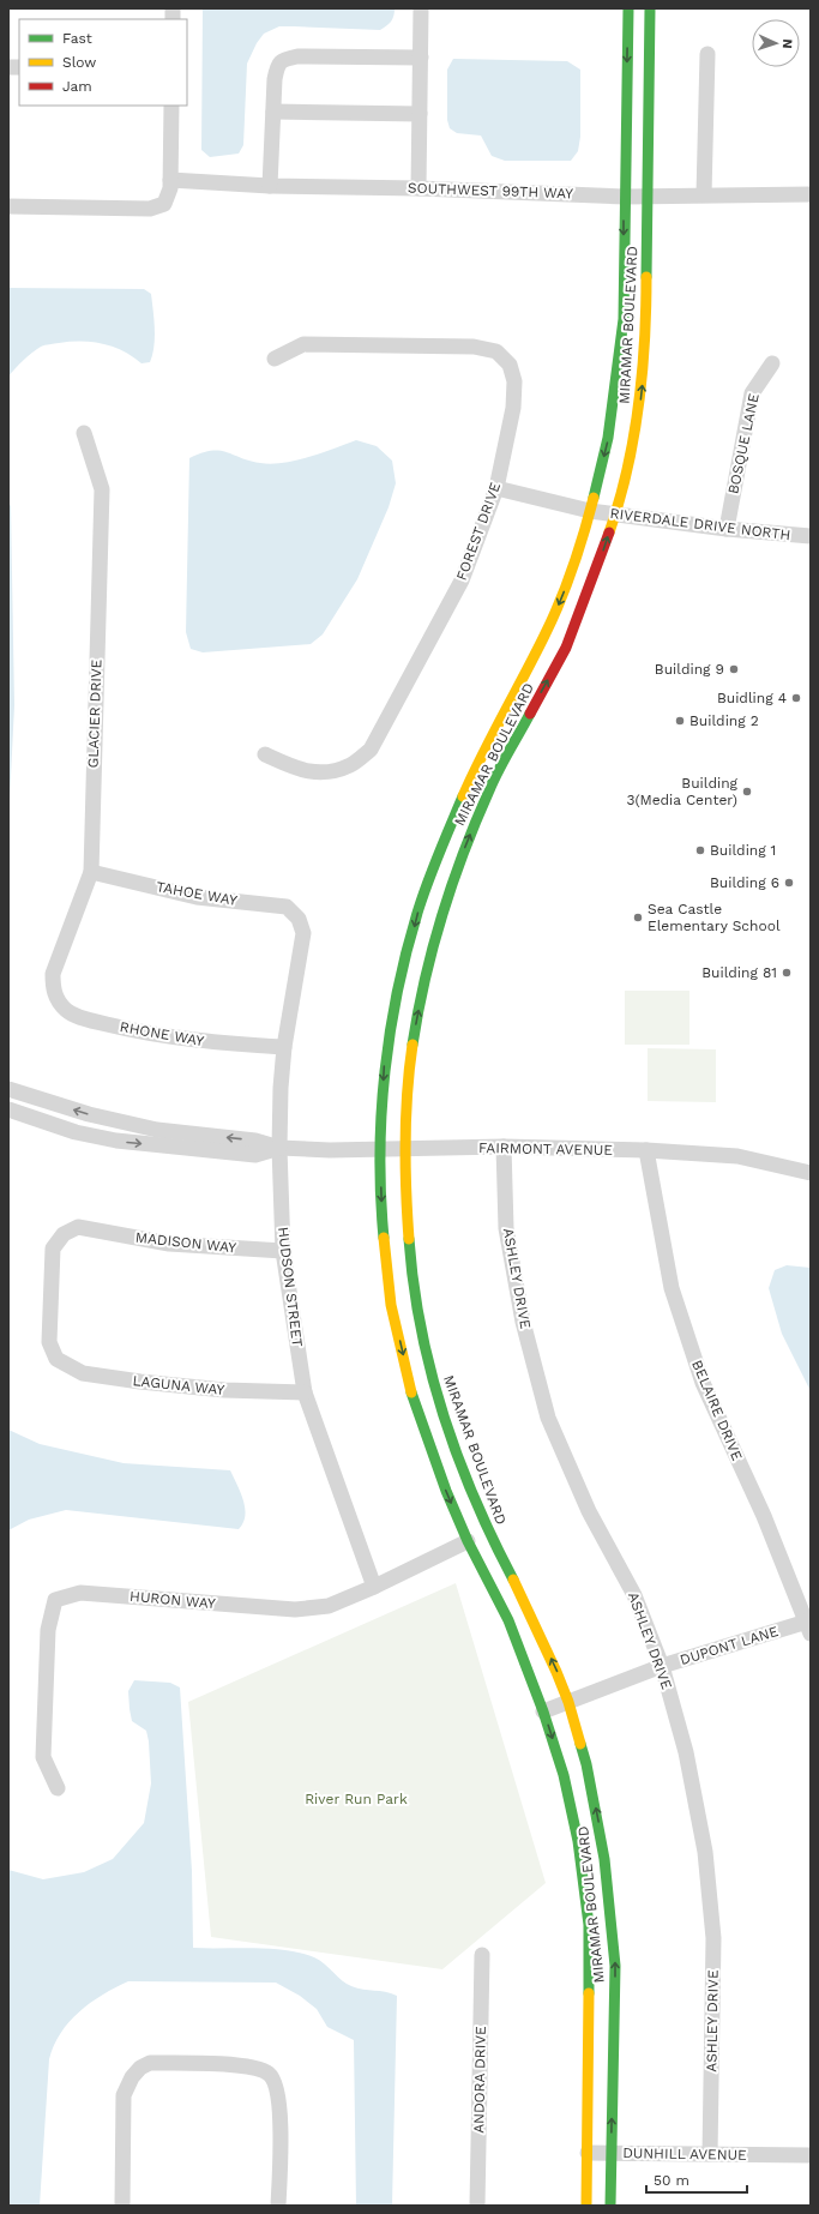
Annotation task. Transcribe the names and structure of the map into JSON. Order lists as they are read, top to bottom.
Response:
{
  "streets": {
    "street": [
      "SOUTHWEST 99TH WAY",
      "MIRAMAR BOULEVARD",
      "BOSQUE LANE",
      "RIVERDALE DRIVE NORTH",
      "FOREST DRIVE",
      "GLACIER DRIVE",
      "TAHOE WAY",
      "RHONE WAY",
      "FAIRMONT AVENUE",
      "MADISON WAY",
      "ASHLEY DRIVE",
      "HUDSON STREET",
      "LAGUNA WAY",
      "BELAIRE DRIVE",
      "HURON WAY",
      "DUPONT LANE",
      "ANDORA DRIVE",
      "DUNHILL AVENUE"
    ]
  },
  "crossings": [
    ["SOUTHWEST 99TH WAY", "MIRAMAR BOULEVARD"],
    ["MIRAMAR BOULEVARD", "RIVERDALE DRIVE NORTH"],
    ["MIRAMAR BOULEVARD", "FAIRMONT AVENUE"],
    ["MIRAMAR BOULEVARD", "HURON WAY"],
    ["MIRAMAR BOULEVARD", "DUPONT LANE"],
    ["MIRAMAR BOULEVARD", "DUNHILL AVENUE"],
    ["BOSQUE LANE", "RIVERDALE DRIVE NORTH"],
    ["RIVERDALE DRIVE NORTH", "FOREST DRIVE"],
    ["GLACIER DRIVE", "TAHOE WAY"],
    ["GLACIER DRIVE", "RHONE WAY"],
    ["TAHOE WAY", "HUDSON STREET"],
    ["RHONE WAY", "HUDSON STREET"],
    ["FAIRMONT AVENUE", "ASHLEY DRIVE"],
    ["FAIRMONT AVENUE", "HUDSON STREET"],
    ["FAIRMONT AVENUE", "BELAIRE DRIVE"],
    ["MADISON WAY", "HUDSON STREET"],
    ["MADISON WAY", "LAGUNA WAY"],
    ["ASHLEY DRIVE", "DUPONT LANE"],
    ["ASHLEY DRIVE", "DUNHILL AVENUE"],
    ["HUDSON STREET", "LAGUNA WAY"],
    ["HUDSON STREET", "HURON WAY"],
    ["BELAIRE DRIVE", "DUPONT LANE"]
  ],
  "parks": ["River Run Park"],
  "places": [
    "Building 9",
    "Buidling 4",
    "Building 2",
    "Building 3(Media Center)",
    "Building 1",
    "Building 6",
    "Sea Castle Elementary School",
    "Building 81"
  ],
  "legend": ["Fast", "Slow", "Jam"],
  "scale_bar": "50 m",
  "north": "right"
}
